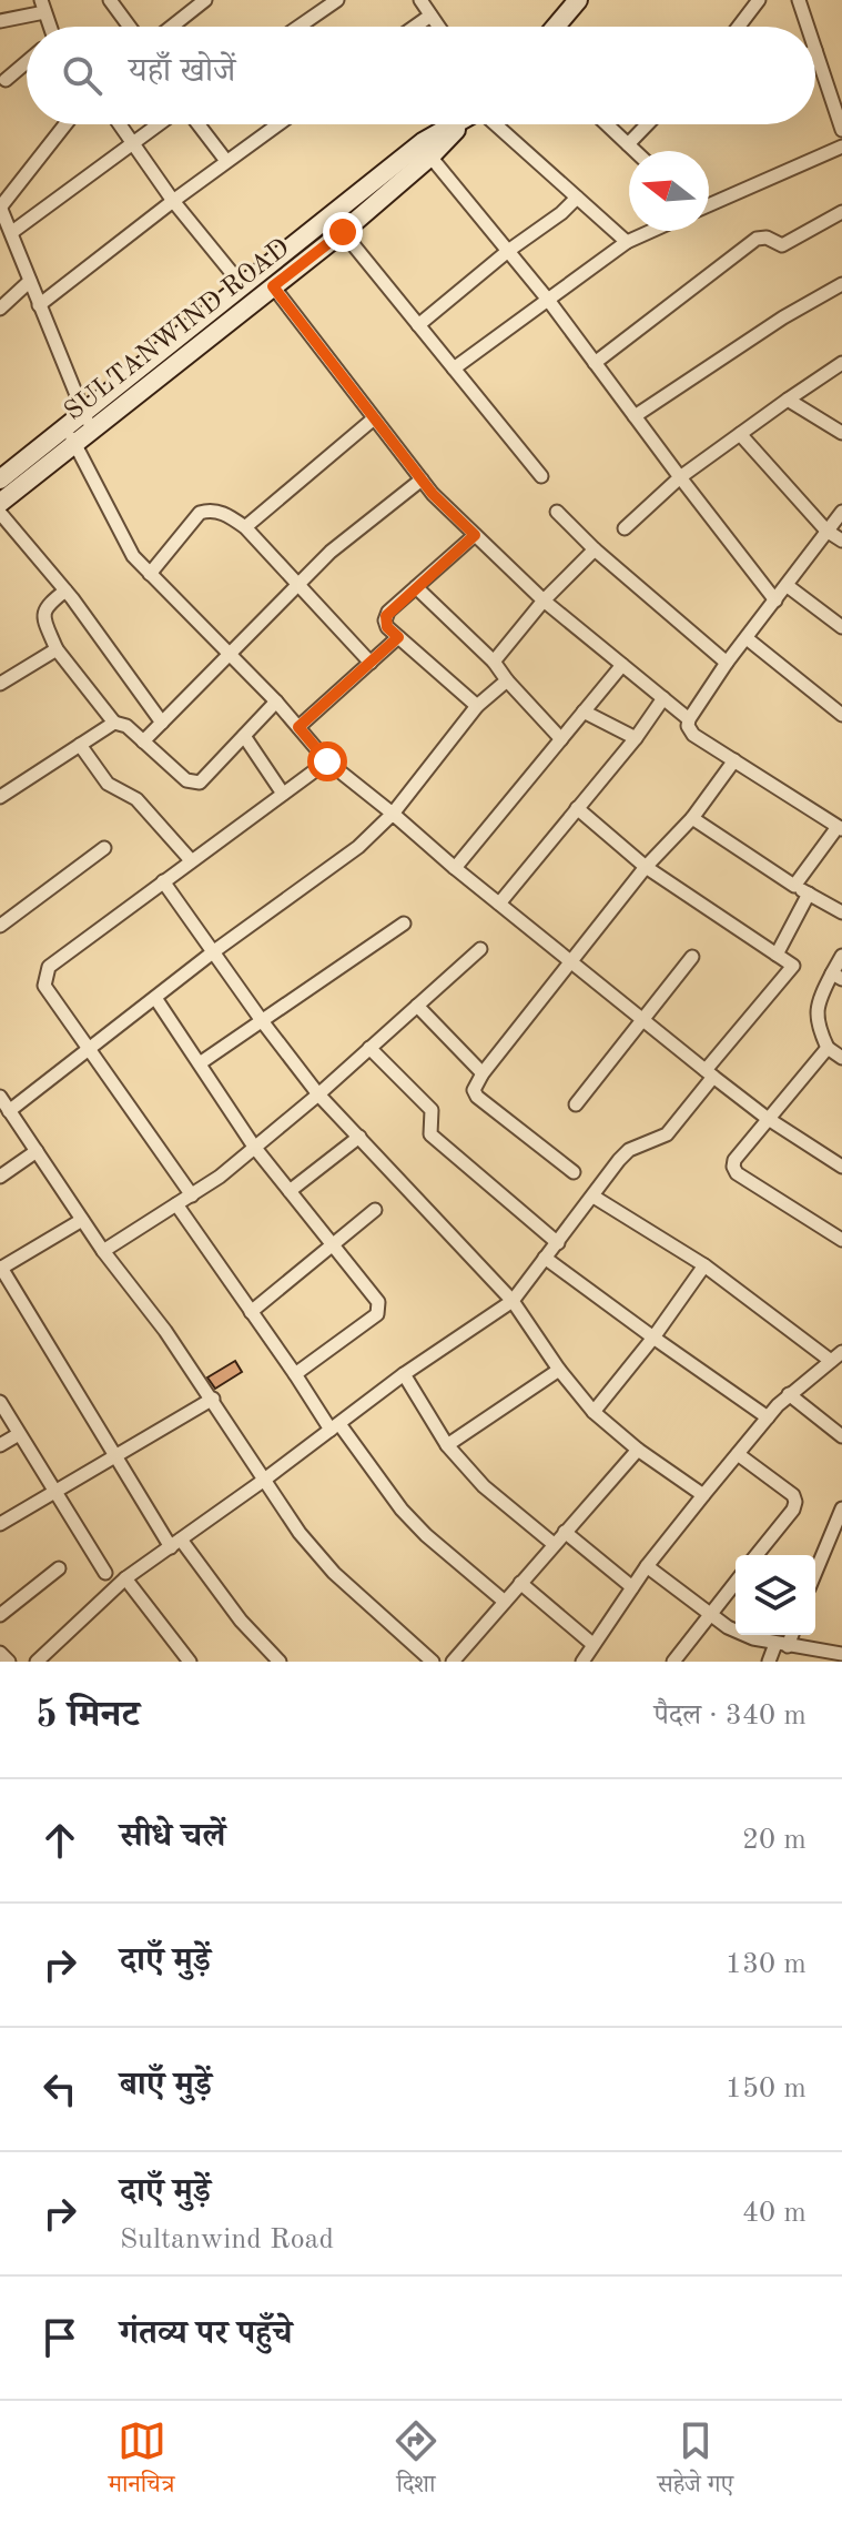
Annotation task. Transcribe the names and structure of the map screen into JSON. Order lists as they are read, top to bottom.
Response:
{
  "streets": {
    "main road": ["SULTANWIND ROAD"]
  },
  "north": "left",
  "page": {
    "search": "यहाँ खोजें",
    "heading": ["5 मिनट", "पैदल · 340 m"],
    "list": [
      ["सीधे चलें", "20 m"],
      ["दाएँ मुड़ें", "130 m"],
      ["बाएँ मुड़ें", "150 m"],
      ["दाएँ मुड़ें", "Sultanwind Road", "40 m"],
      "गंतव्य पर पहुँचे"
    ],
    "nav": ["मानचित्र", "दिशा", "सहेजे गए"]
  }
}
